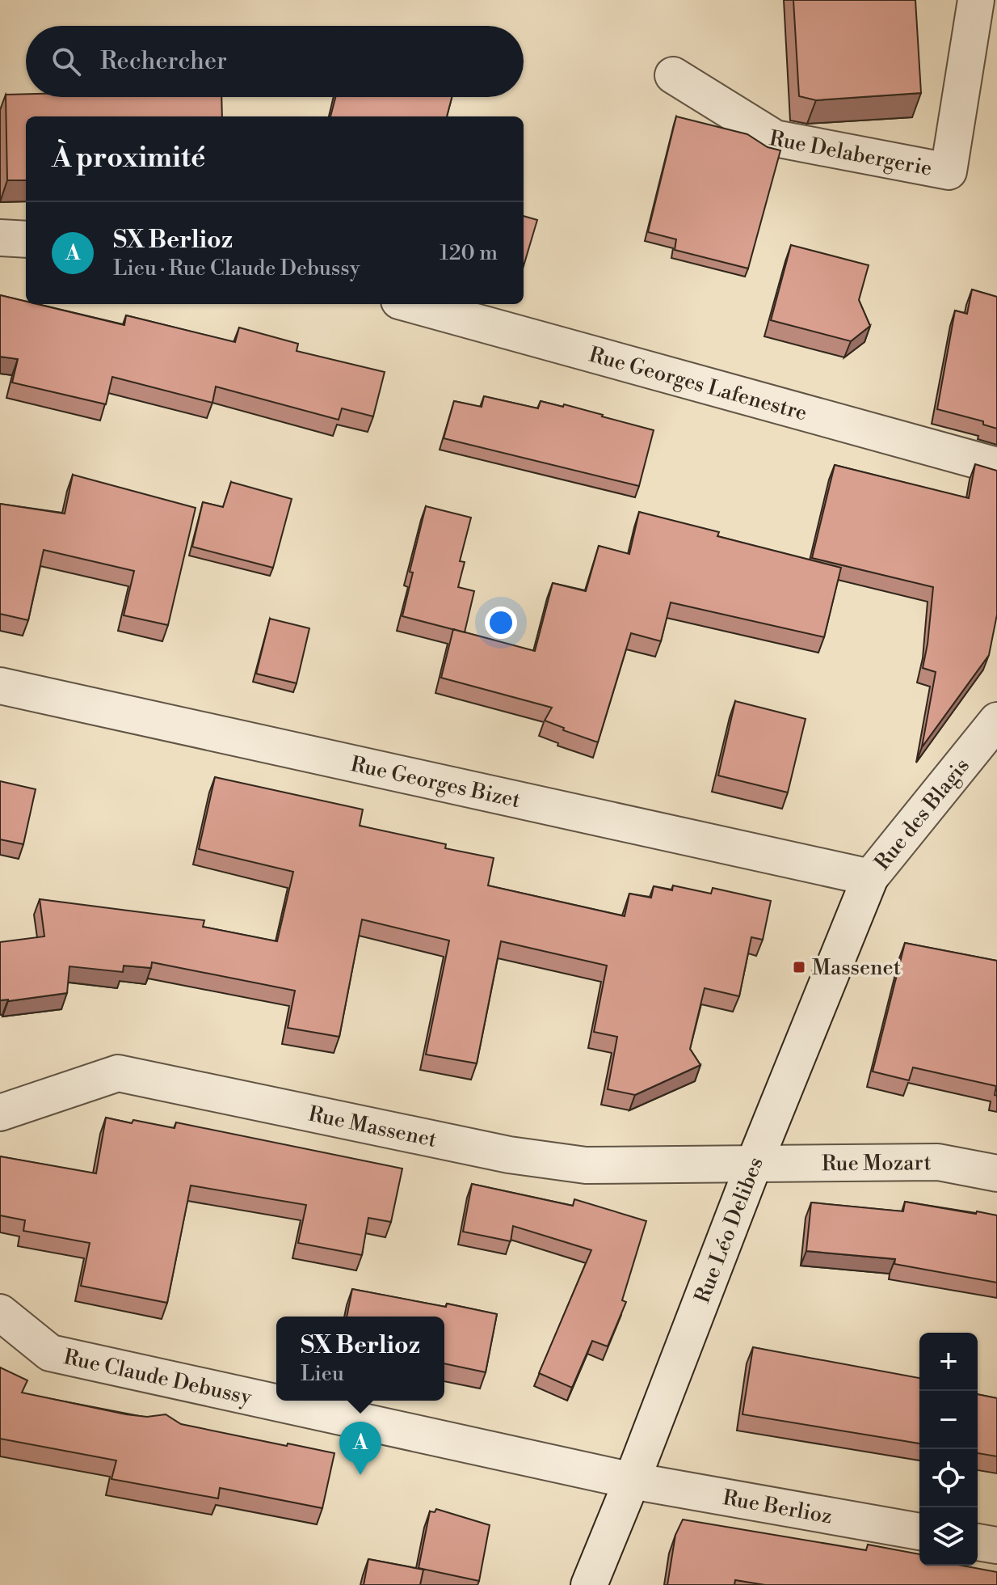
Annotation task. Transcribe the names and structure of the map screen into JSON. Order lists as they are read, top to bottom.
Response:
{
  "streets": {
    "street": [
      "Rue Delabergerie",
      "Rue Georges Lafenestre",
      "Rue Georges Bizet",
      "Rue des Blagis",
      "Rue Massenet",
      "Rue Mozart",
      "Rue Léo Delibes",
      "Rue Claude Debussy",
      "Rue Berlioz"
    ]
  },
  "crossings": [
    ["Rue Georges Bizet", "Rue des Blagis"],
    ["Rue Georges Bizet", "Rue Léo Delibes"],
    ["Rue des Blagis", "Rue Léo Delibes"],
    ["Rue Massenet", "Rue Mozart"],
    ["Rue Massenet", "Rue Léo Delibes"],
    ["Rue Mozart", "Rue Léo Delibes"],
    ["Rue Léo Delibes", "Rue Claude Debussy"],
    ["Rue Léo Delibes", "Rue Berlioz"],
    ["Rue Claude Debussy", "Rue Berlioz"]
  ],
  "places": {
    "transit": ["Massenet"]
  },
  "page": {
    "search": "Rechercher",
    "heading": "À proximité",
    "list": [
      {
        "mark": "A",
        "name": "SX Berlioz",
        "note": "Lieu · Rue Claude Debussy",
        "value": "120 m"
      }
    ],
    "popup": ["SX Berlioz", "Lieu"],
    "map_buttons": ["+", "−"],
    "pins": "A"
  }
}
